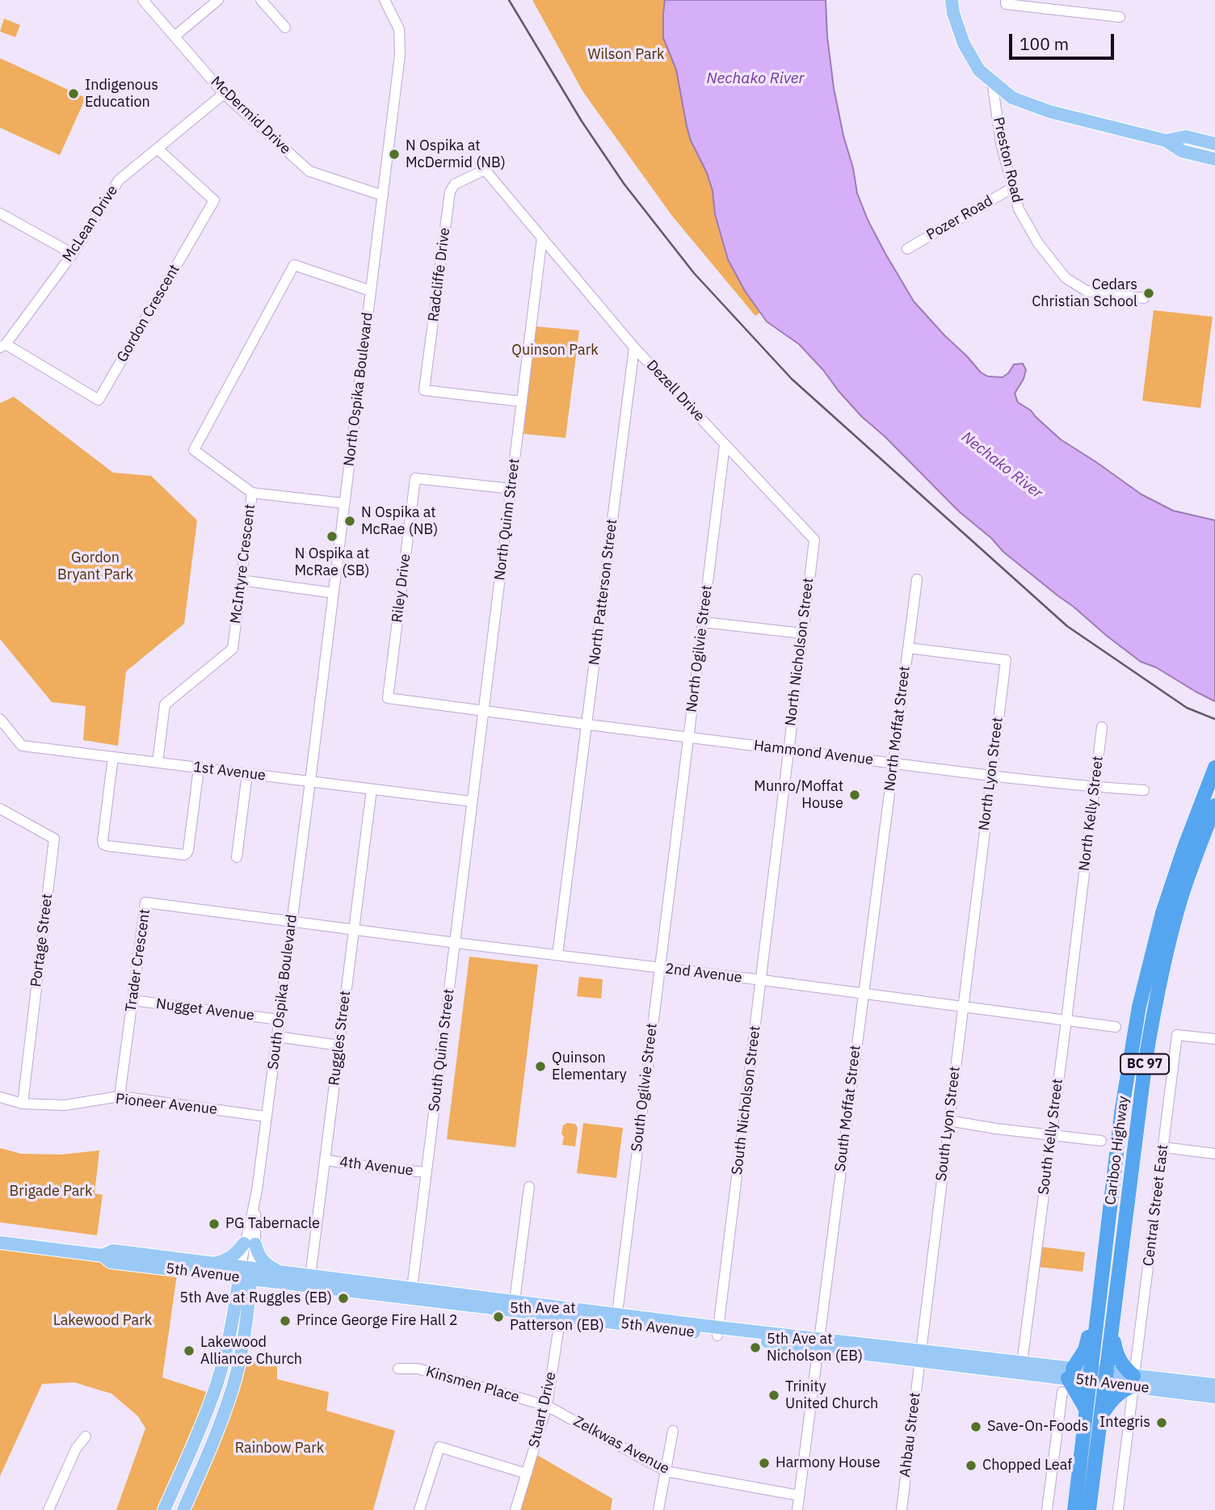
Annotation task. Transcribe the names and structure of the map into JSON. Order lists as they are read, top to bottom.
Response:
{
  "streets": {
    "highway": ["BC 97", "Cariboo Highway"],
    "main road": ["South Ospika Boulevard", "5th Avenue"],
    "street": [
      "McDermid Drive",
      "Preston Road",
      "Pozer Road",
      "McLean Drive",
      "Radcliffe Drive",
      "Gordon Crescent",
      "North Ospika Boulevard",
      "Dezell Drive",
      "North Quinn Street",
      "McIntyre Crescent",
      "Riley Drive",
      "North Patterson Street",
      "North Ogilvie Street",
      "North Nicholson Street",
      "North Moffat Street",
      "Hammond Avenue",
      "1st Avenue",
      "North Lyon Street",
      "North Kelly Street",
      "Portage Street",
      "Trader Crescent",
      "2nd Avenue",
      "Nugget Avenue",
      "Ruggles Street",
      "South Quinn Street",
      "South Ogilvie Street",
      "South Nicholson Street",
      "Pioneer Avenue",
      "South Moffat Street",
      "South Lyon Street",
      "South Kelly Street",
      "4th Avenue",
      "Central Street East",
      "Kinsmen Place",
      "Stuart Drive",
      "Ahbau Street",
      "Zelkwas Avenue"
    ]
  },
  "crossings": [
    ["McDermid Drive", "McLean Drive"],
    ["McDermid Drive", "North Ospika Boulevard"],
    ["Preston Road", "Pozer Road"],
    ["McLean Drive", "Gordon Crescent"],
    ["Radcliffe Drive", "Dezell Drive"],
    ["Radcliffe Drive", "North Quinn Street"],
    ["North Ospika Boulevard", "McIntyre Crescent"],
    ["North Ospika Boulevard", "1st Avenue"],
    ["North Ospika Boulevard", "South Ospika Boulevard"],
    ["Dezell Drive", "North Quinn Street"],
    ["Dezell Drive", "North Patterson Street"],
    ["Dezell Drive", "North Ogilvie Street"],
    ["Dezell Drive", "North Nicholson Street"],
    ["North Quinn Street", "Riley Drive"],
    ["North Quinn Street", "Hammond Avenue"],
    ["North Quinn Street", "1st Avenue"],
    ["North Quinn Street", "South Quinn Street"],
    ["McIntyre Crescent", "1st Avenue"],
    ["Riley Drive", "Hammond Avenue"],
    ["North Patterson Street", "Hammond Avenue"],
    ["North Patterson Street", "2nd Avenue"],
    ["North Ogilvie Street", "Hammond Avenue"],
    ["North Ogilvie Street", "South Ogilvie Street"],
    ["North Nicholson Street", "Hammond Avenue"],
    ["North Nicholson Street", "South Nicholson Street"],
    ["North Moffat Street", "Hammond Avenue"],
    ["North Moffat Street", "North Lyon Street"],
    ["North Moffat Street", "South Moffat Street"],
    ["Hammond Avenue", "North Lyon Street"],
    ["Hammond Avenue", "North Kelly Street"],
    ["1st Avenue", "South Ospika Boulevard"],
    ["1st Avenue", "Ruggles Street"],
    ["1st Avenue", "South Quinn Street"],
    ["North Lyon Street", "South Lyon Street"],
    ["North Kelly Street", "South Kelly Street"],
    ["Portage Street", "Pioneer Avenue"],
    ["Trader Crescent", "2nd Avenue"],
    ["Trader Crescent", "South Ospika Boulevard"],
    ["Trader Crescent", "Nugget Avenue"],
    ["Trader Crescent", "Pioneer Avenue"],
    ["2nd Avenue", "South Ospika Boulevard"],
    ["2nd Avenue", "Ruggles Street"],
    ["2nd Avenue", "South Quinn Street"],
    ["2nd Avenue", "South Ogilvie Street"],
    ["2nd Avenue", "South Nicholson Street"],
    ["2nd Avenue", "South Moffat Street"],
    ["2nd Avenue", "South Lyon Street"],
    ["2nd Avenue", "South Kelly Street"],
    ["South Ospika Boulevard", "Nugget Avenue"],
    ["South Ospika Boulevard", "Pioneer Avenue"],
    ["South Ospika Boulevard", "5th Avenue"],
    ["Ruggles Street", "4th Avenue"],
    ["Ruggles Street", "5th Avenue"],
    ["South Quinn Street", "4th Avenue"],
    ["South Quinn Street", "5th Avenue"],
    ["South Ogilvie Street", "5th Avenue"],
    ["South Nicholson Street", "5th Avenue"],
    ["South Moffat Street", "5th Avenue"],
    ["South Moffat Street", "Zelkwas Avenue"],
    ["South Lyon Street", "5th Avenue"],
    ["South Lyon Street", "Ahbau Street"],
    ["South Kelly Street", "5th Avenue"],
    ["Cariboo Highway", "5th Avenue"],
    ["Central Street East", "5th Avenue"],
    ["5th Avenue", "Stuart Drive"],
    ["5th Avenue", "Ahbau Street"],
    ["Kinsmen Place", "Stuart Drive"],
    ["Kinsmen Place", "Zelkwas Avenue"],
    ["Stuart Drive", "Zelkwas Avenue"]
  ],
  "water": ["Nechako River"],
  "parks": [
    "Wilson Park",
    "Quinson Park",
    "Gordon Bryant Park",
    "Brigade Park",
    "Lakewood Park",
    "Rainbow Park"
  ],
  "places": [
    "Indigenous Education",
    "N Ospika at McDermid (NB)",
    "Cedars Christian School",
    "N Ospika at McRae (NB)",
    "N Ospika at McRae (SB)",
    "Munro/Moffat House",
    "Quinson Elementary",
    "PG Tabernacle",
    "5th Ave at Ruggles (EB)",
    "5th Ave at Patterson (EB)",
    "Prince George Fire Hall 2",
    "5th Ave at Nicholson (EB)",
    "Lakewood Alliance Church",
    "Trinity United Church",
    "Integris",
    "Save-On-Foods",
    "Harmony House",
    "Chopped Leaf"
  ],
  "scale_bar": "100 m"
}
